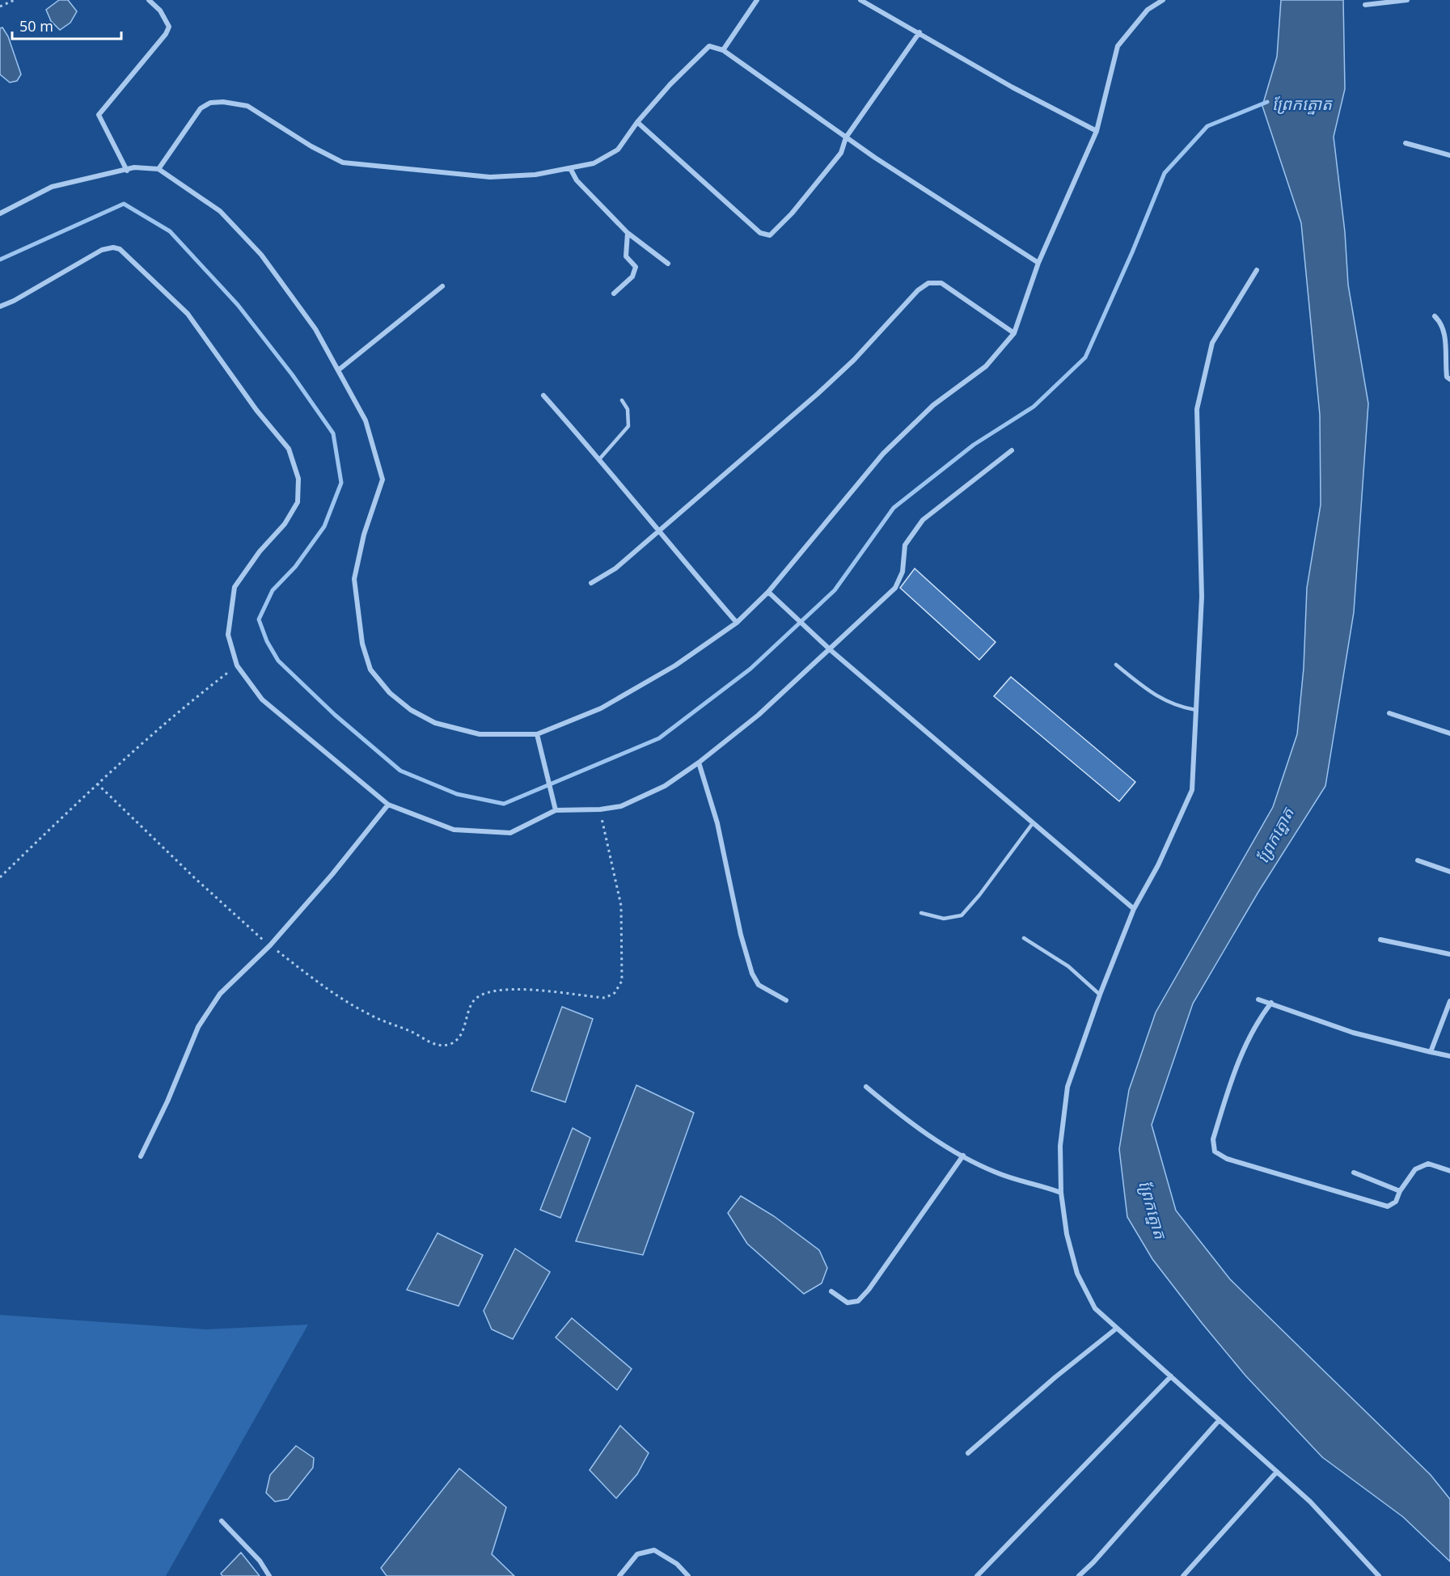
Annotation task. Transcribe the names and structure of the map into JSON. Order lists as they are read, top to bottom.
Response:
{
  "water": ["ព្រែកត្នោត"],
  "scale_bar": "50 m"
}
